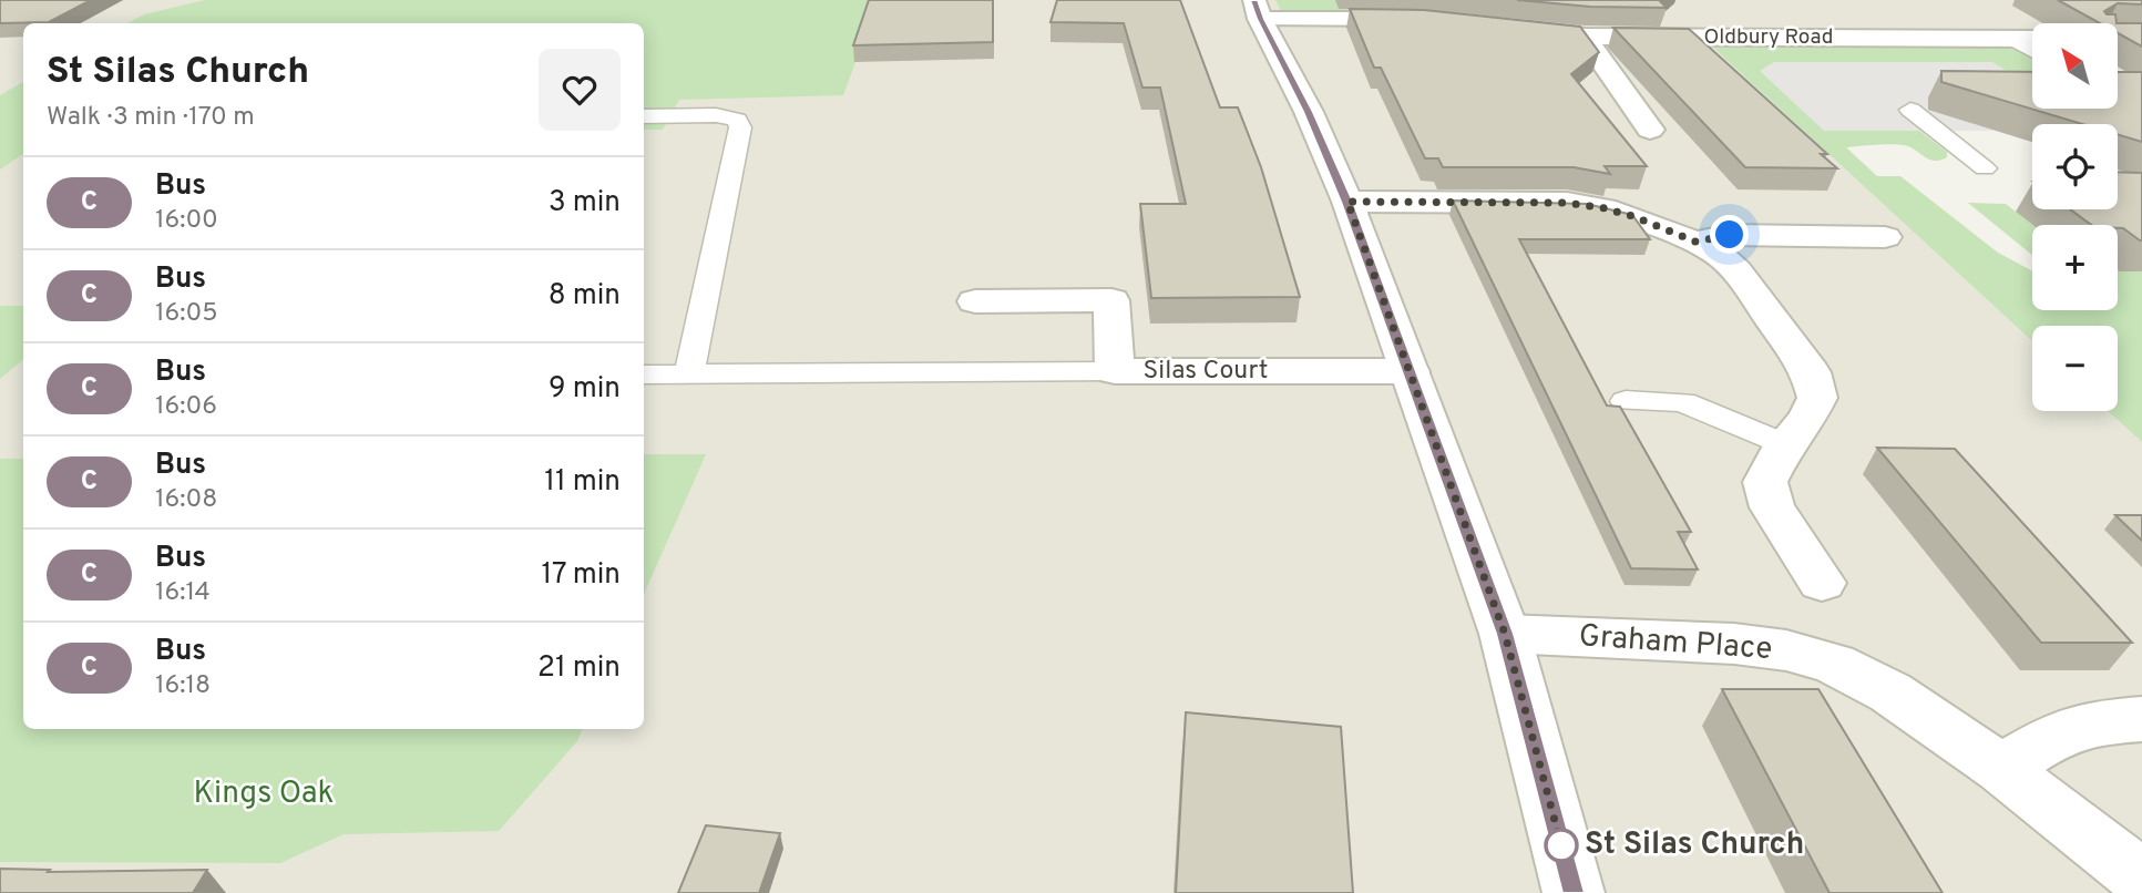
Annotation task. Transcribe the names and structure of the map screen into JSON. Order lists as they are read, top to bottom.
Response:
{
  "streets": {
    "street": ["Oldbury Road", "Silas Court", "Graham Place"]
  },
  "parks": ["Kings Oak"],
  "places": ["St Silas Church"],
  "lines": ["bus line C"],
  "north": "top left",
  "page": {
    "map_buttons": ["+", "−"],
    "heading": ["St Silas Church", "Walk · 3 min · 170 m"],
    "list": [
      {
        "mark": "C",
        "name": "Bus",
        "note": "16:00",
        "value": "3 min"
      },
      {
        "mark": "C",
        "name": "Bus",
        "note": "16:05",
        "value": "8 min"
      },
      {
        "mark": "C",
        "name": "Bus",
        "note": "16:06",
        "value": "9 min"
      },
      {
        "mark": "C",
        "name": "Bus",
        "note": "16:08",
        "value": "11 min"
      },
      {
        "mark": "C",
        "name": "Bus",
        "note": "16:14",
        "value": "17 min"
      },
      {
        "mark": "C",
        "name": "Bus",
        "note": "16:18",
        "value": "21 min"
      }
    ]
  }
}
